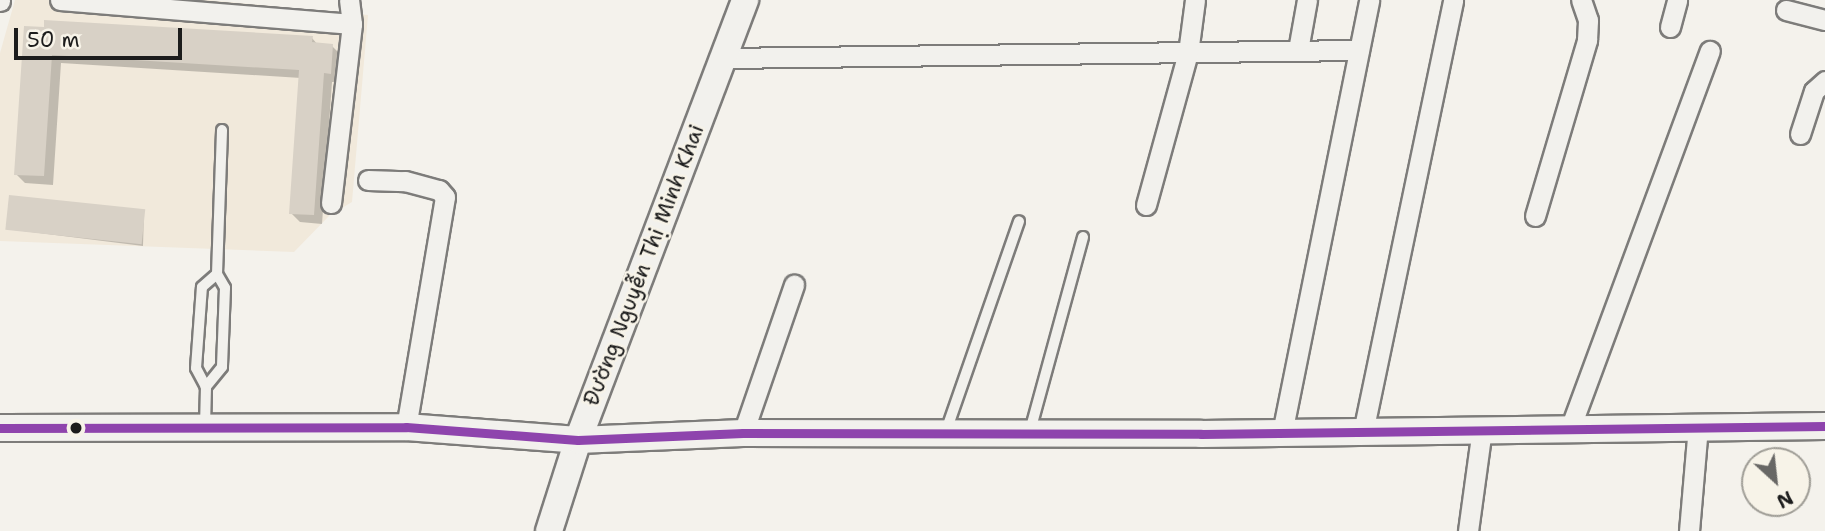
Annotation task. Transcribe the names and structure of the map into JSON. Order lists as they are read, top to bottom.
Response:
{
  "streets": {
    "main road": ["Đường Nguyễn Thị Minh Khai"]
  },
  "scale_bar": "50 m",
  "north": "bottom right"
}
